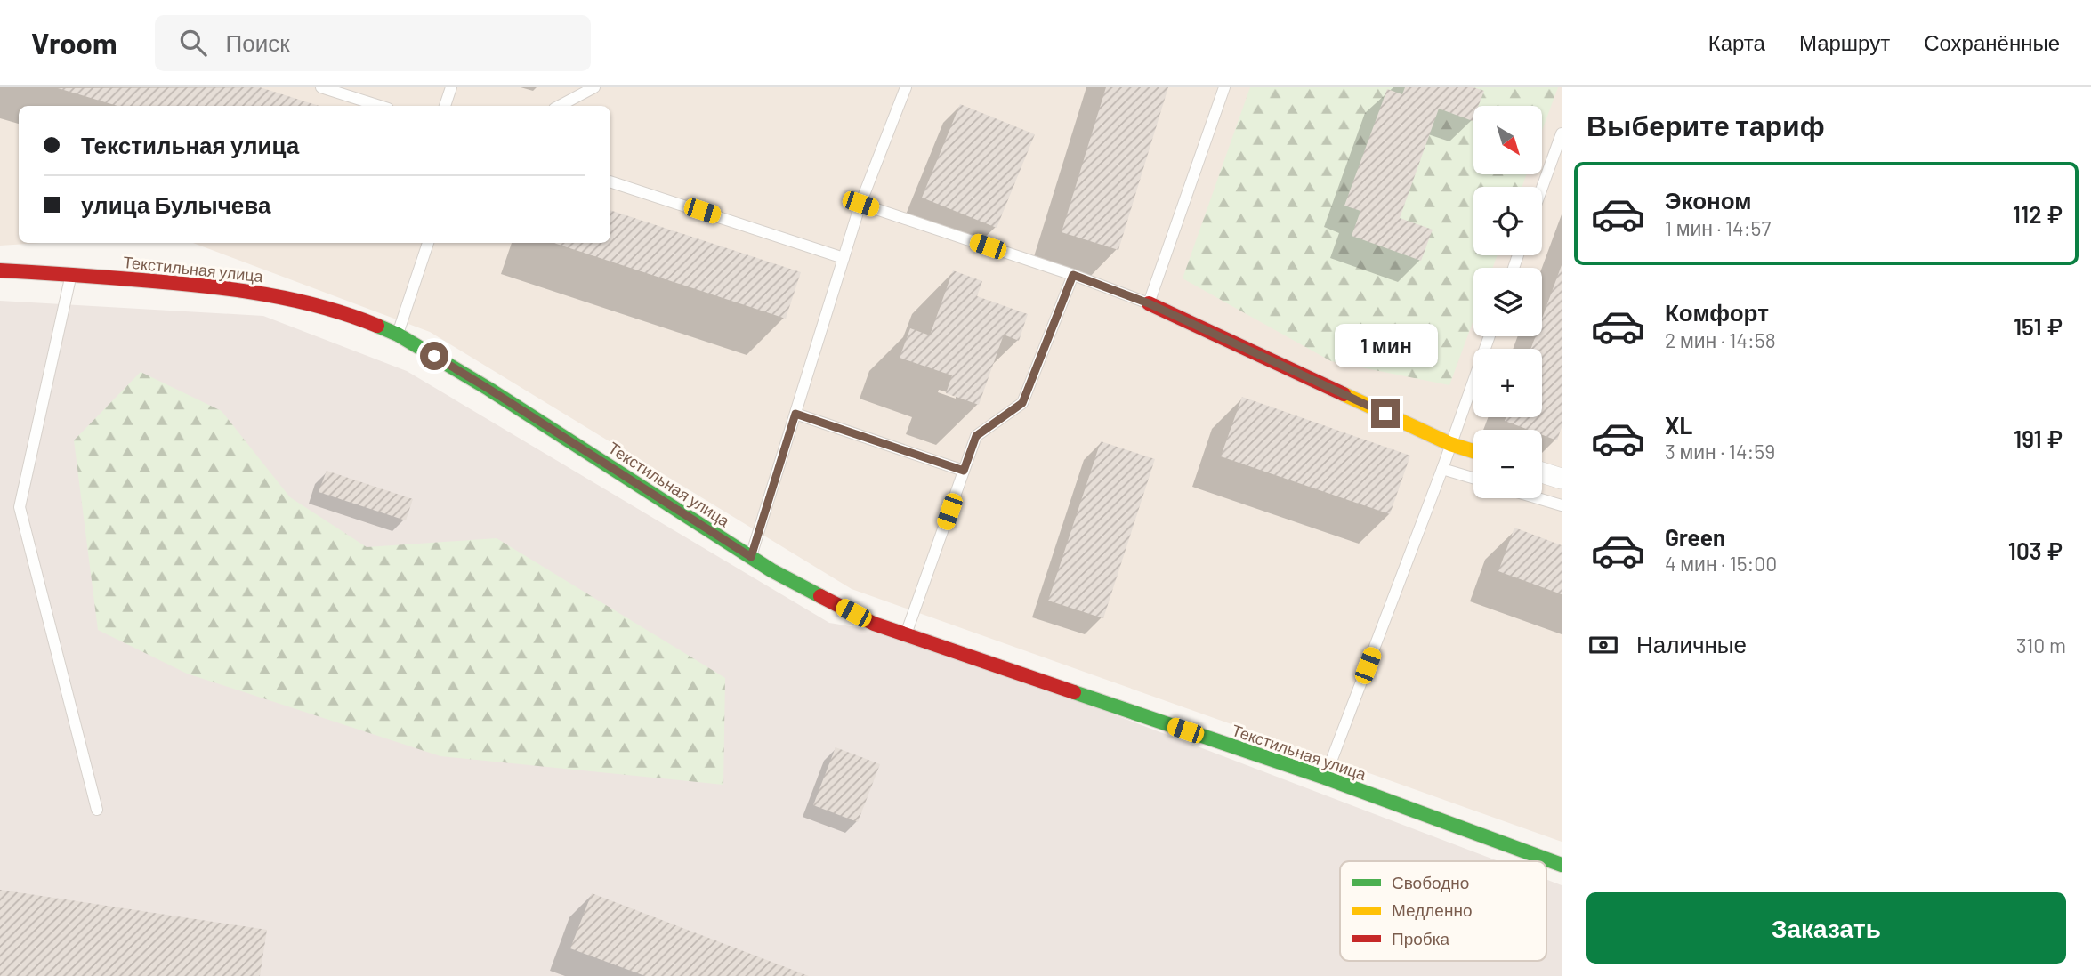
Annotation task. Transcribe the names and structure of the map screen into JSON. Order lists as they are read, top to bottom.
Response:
{
  "streets": {
    "main road": ["Текстильная улица"]
  },
  "legend": ["Свободно", "Медленно", "Пробка"],
  "north": "bottom right",
  "page": {
    "header": "Vroom",
    "search": "Поиск",
    "nav": ["Карта", "Маршрут", "Сохранённые"],
    "heading": "Выберите тариф",
    "map_buttons": ["+", "−"],
    "banner": ["Текстильная улица", "улица Булычева"],
    "list": [
      {
        "name": "Эконом",
        "note": "1 мин · 14:57",
        "value": "112 ₽"
      },
      {
        "name": "Комфорт",
        "note": "2 мин · 14:58",
        "value": "151 ₽"
      },
      {
        "name": "XL",
        "note": "3 мин · 14:59",
        "value": "191 ₽"
      },
      {
        "name": "Green",
        "note": "4 мин · 15:00",
        "value": "103 ₽"
      }
    ],
    "bubble": "1 мин",
    "pay": ["Наличные", "310 m"],
    "buttons": "Заказать"
  }
}
